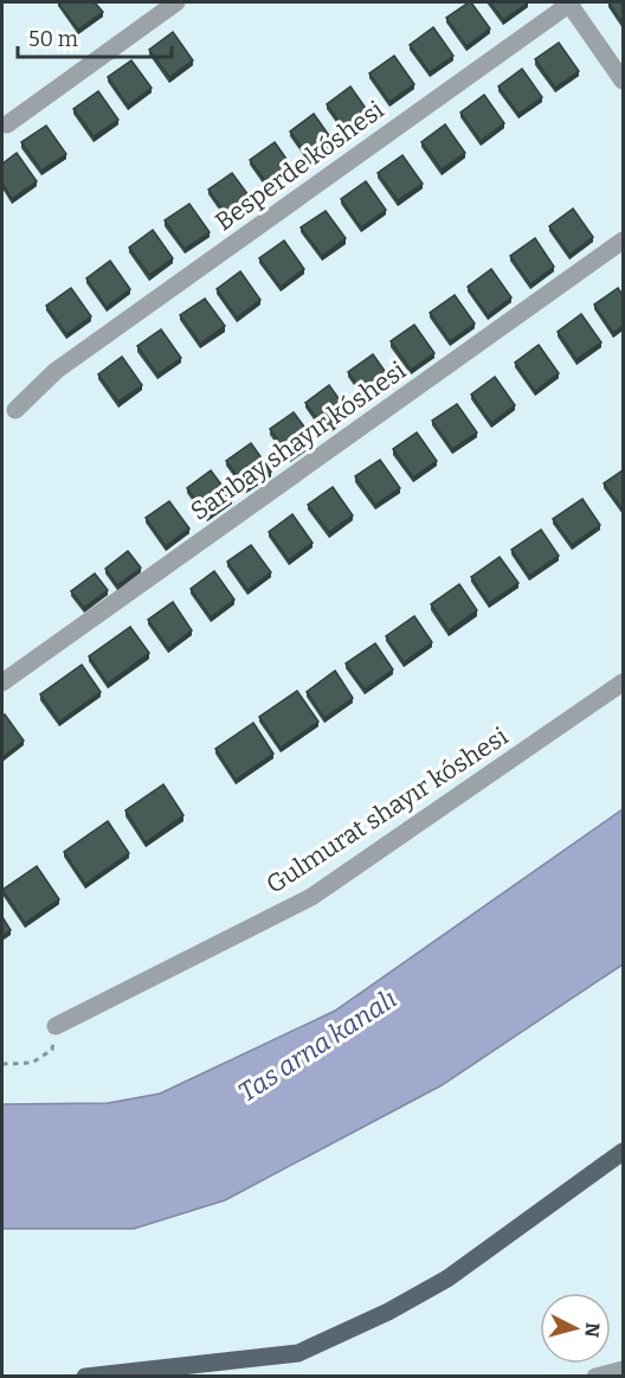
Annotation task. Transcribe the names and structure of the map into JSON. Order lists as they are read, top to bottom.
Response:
{
  "streets": {
    "street": ["Besperde kóshesi", "Sarıbay shayır kóshesi", "Gulmurat shayır kóshesi"]
  },
  "water": ["Tas arna kanalı"],
  "scale_bar": "50 m",
  "north": "right"
}
